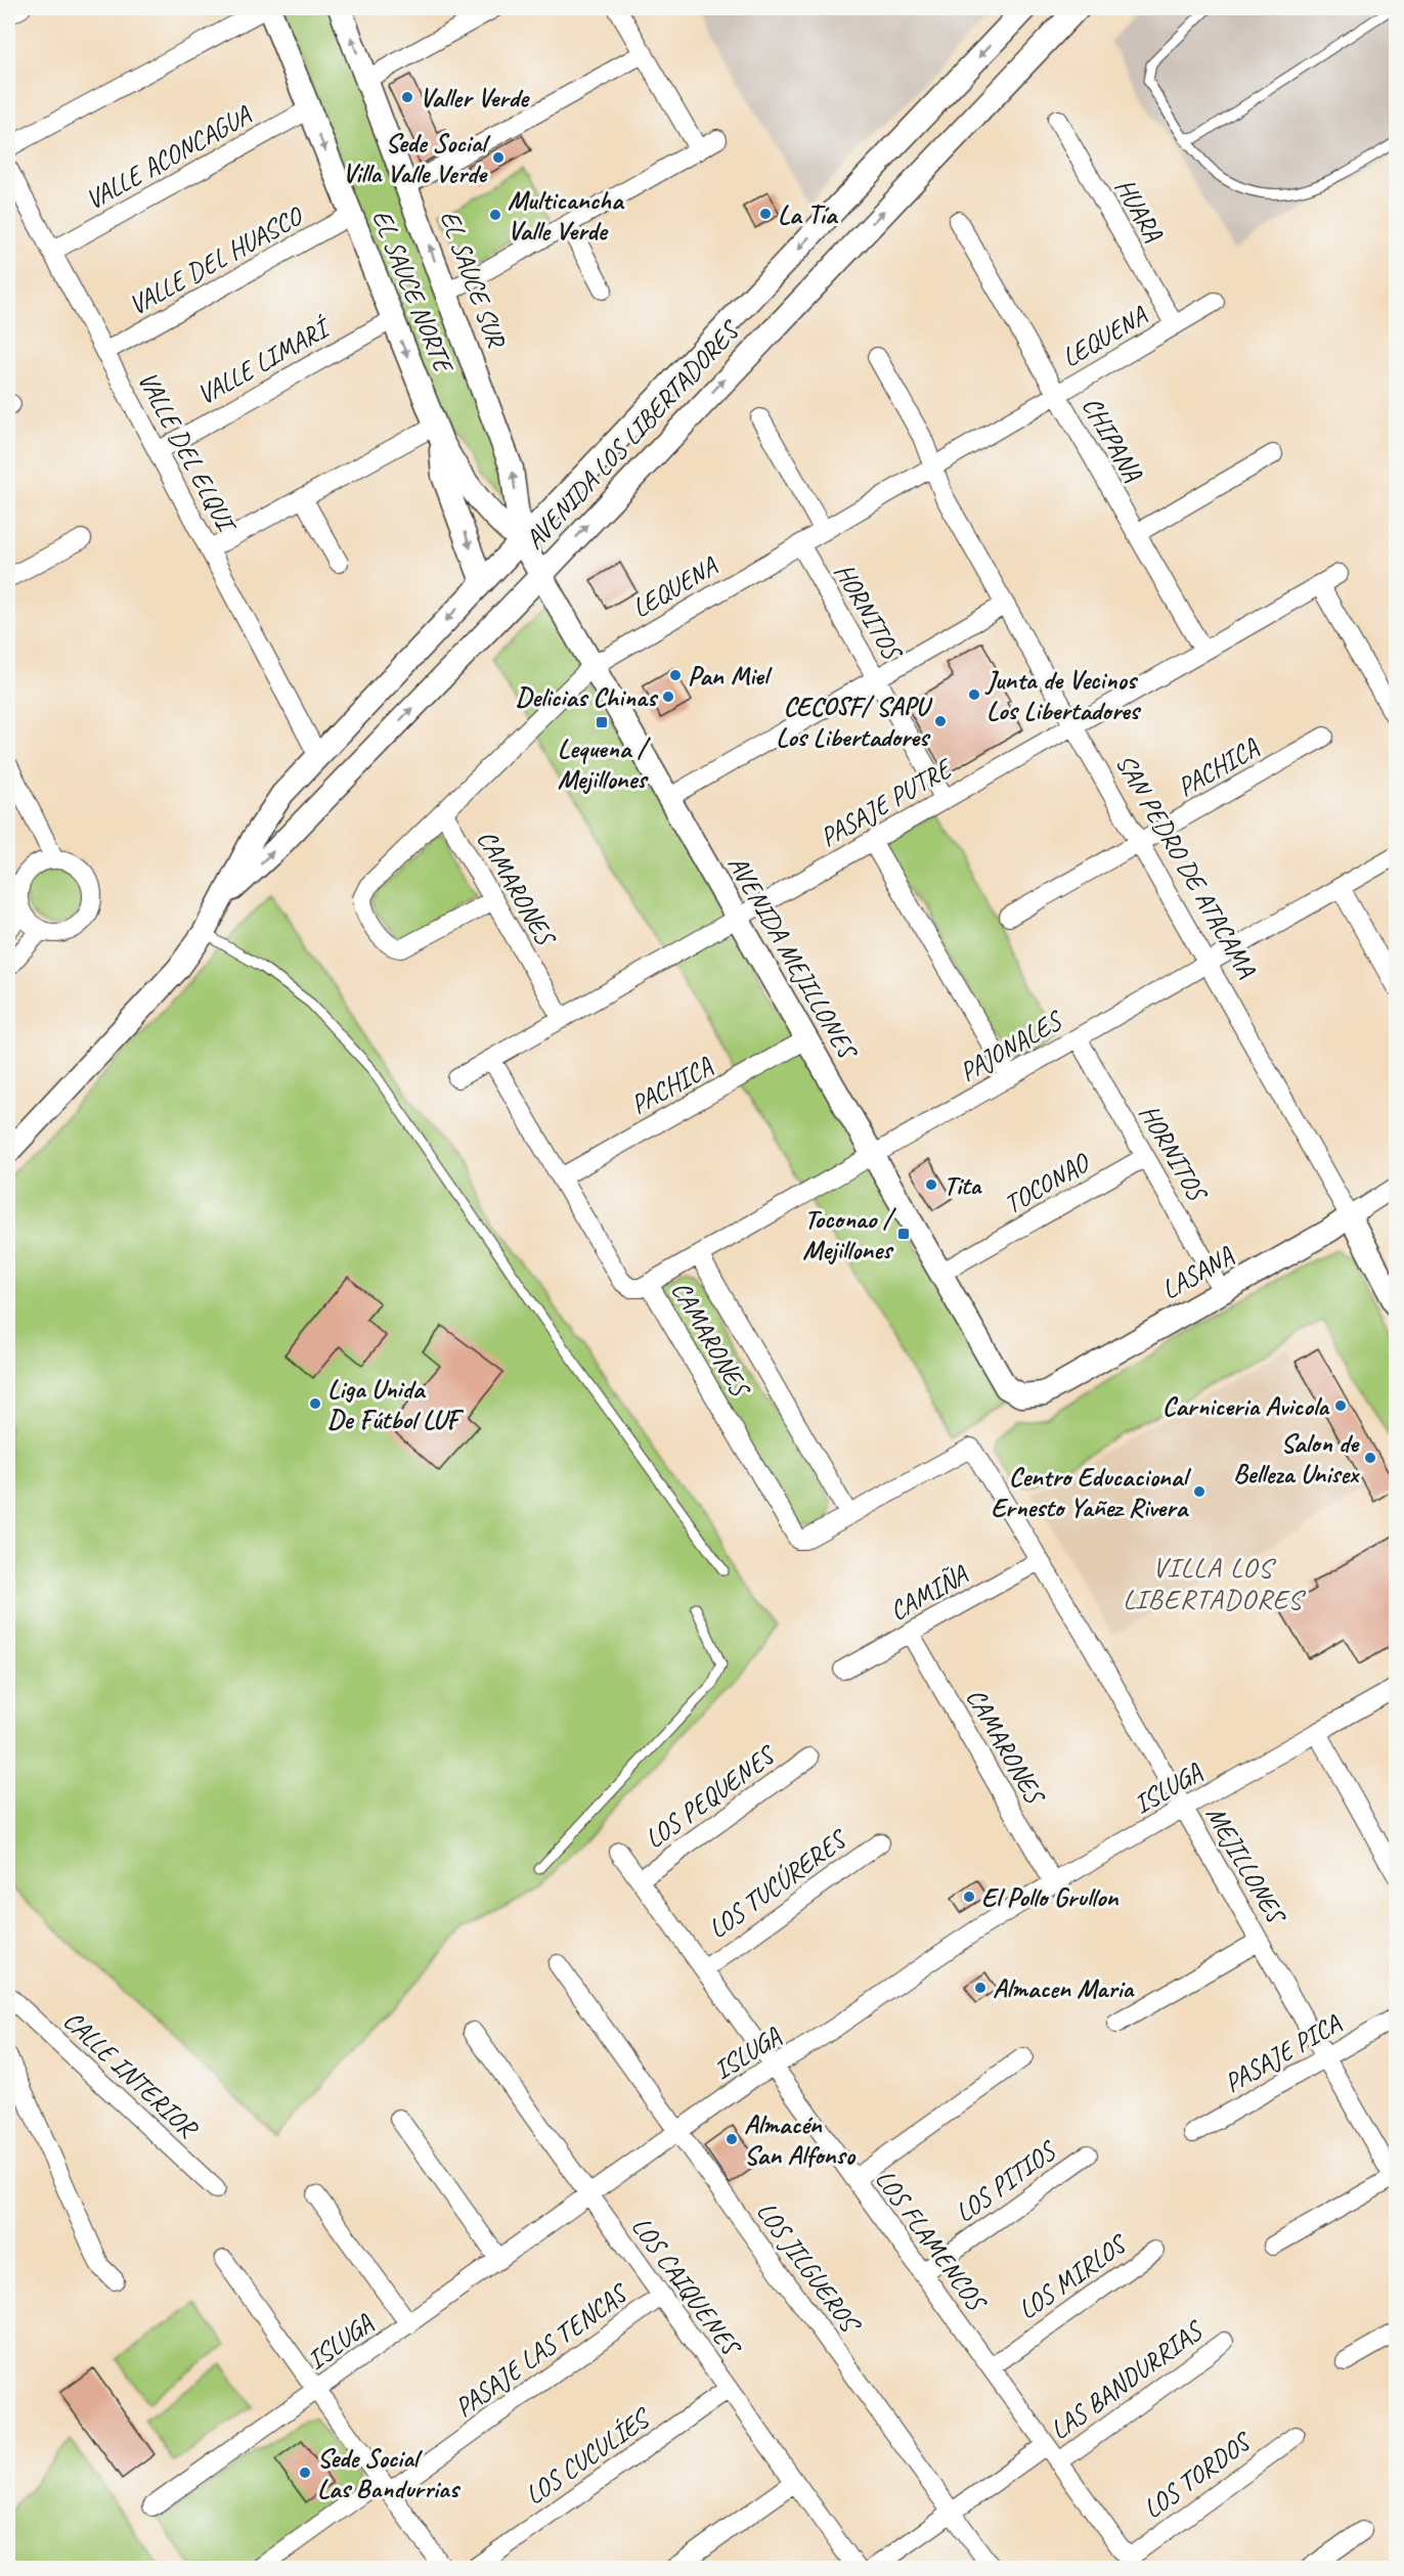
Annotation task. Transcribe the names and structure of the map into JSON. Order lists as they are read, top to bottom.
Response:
{
  "streets": {
    "street": [
      "VALLE ACONCAGUA",
      "HUARA",
      "VALLE DEL HUASCO",
      "EL SAUCE SUR",
      "EL SAUCE NORTE",
      "LEQUENA",
      "VALLE LIMARÍ",
      "AVENIDA LOS LIBERTADORES",
      "CHIPANA",
      "VALLE DEL ELQUI",
      "HORNITOS",
      "PACHICA",
      "PASAJE PUTRE",
      "SAN PEDRO DE ATACAMA",
      "CAMARONES",
      "AVENIDA MEJILLONES",
      "PAJONALES",
      "TOCONAO",
      "LASANA",
      "CAMIÑA",
      "ISLUGA",
      "LOS PEQUENES",
      "MEJILLONES",
      "LOS TUCÚRERES",
      "PASAJE PICA",
      "CALLE INTERIOR",
      "LOS PITIOS",
      "LOS FLAMENCOS",
      "LOS JILGUEROS",
      "LOS MIRLOS",
      "LOS CAIQUENES",
      "PASAJE LAS TENCAS",
      "LAS BANDURRIAS",
      "LOS CUCULÍES",
      "LOS TORDOS"
    ]
  },
  "crossings": [
    ["VALLE ACONCAGUA", "EL SAUCE NORTE"],
    ["VALLE ACONCAGUA", "VALLE DEL ELQUI"],
    ["HUARA", "LEQUENA"],
    ["VALLE DEL HUASCO", "EL SAUCE NORTE"],
    ["VALLE DEL HUASCO", "VALLE DEL ELQUI"],
    ["EL SAUCE SUR", "EL SAUCE NORTE"],
    ["EL SAUCE SUR", "AVENIDA LOS LIBERTADORES"],
    ["EL SAUCE SUR", "AVENIDA MEJILLONES"],
    ["EL SAUCE NORTE", "VALLE LIMARÍ"],
    ["EL SAUCE NORTE", "AVENIDA LOS LIBERTADORES"],
    ["EL SAUCE NORTE", "AVENIDA MEJILLONES"],
    ["LEQUENA", "CHIPANA"],
    ["LEQUENA", "HORNITOS"],
    ["LEQUENA", "SAN PEDRO DE ATACAMA"],
    ["LEQUENA", "CAMARONES"],
    ["LEQUENA", "AVENIDA MEJILLONES"],
    ["VALLE LIMARÍ", "VALLE DEL ELQUI"],
    ["AVENIDA LOS LIBERTADORES", "VALLE DEL ELQUI"],
    ["AVENIDA LOS LIBERTADORES", "AVENIDA MEJILLONES"],
    ["CHIPANA", "PASAJE PUTRE"],
    ["HORNITOS", "PASAJE PUTRE"],
    ["HORNITOS", "PAJONALES"],
    ["HORNITOS", "TOCONAO"],
    ["HORNITOS", "LASANA"],
    ["PACHICA", "SAN PEDRO DE ATACAMA"],
    ["PACHICA", "CAMARONES"],
    ["PACHICA", "AVENIDA MEJILLONES"],
    ["PASAJE PUTRE", "SAN PEDRO DE ATACAMA"],
    ["PASAJE PUTRE", "CAMARONES"],
    ["PASAJE PUTRE", "AVENIDA MEJILLONES"],
    ["SAN PEDRO DE ATACAMA", "PAJONALES"],
    ["SAN PEDRO DE ATACAMA", "LASANA"],
    ["CAMARONES", "PAJONALES"],
    ["CAMARONES", "CAMIÑA"],
    ["CAMARONES", "ISLUGA"],
    ["CAMARONES", "MEJILLONES"],
    ["AVENIDA MEJILLONES", "PAJONALES"],
    ["AVENIDA MEJILLONES", "TOCONAO"],
    ["AVENIDA MEJILLONES", "LASANA"],
    ["CAMIÑA", "MEJILLONES"],
    ["ISLUGA", "MEJILLONES"],
    ["ISLUGA", "LOS FLAMENCOS"],
    ["ISLUGA", "LOS JILGUEROS"],
    ["ISLUGA", "LOS CAIQUENES"],
    ["LOS PEQUENES", "LOS FLAMENCOS"],
    ["MEJILLONES", "PASAJE PICA"],
    ["LOS TUCÚRERES", "LOS FLAMENCOS"],
    ["LOS PITIOS", "LOS FLAMENCOS"],
    ["LOS FLAMENCOS", "LOS MIRLOS"],
    ["LOS FLAMENCOS", "LAS BANDURRIAS"],
    ["LOS FLAMENCOS", "LOS TORDOS"],
    ["LOS JILGUEROS", "LAS BANDURRIAS"],
    ["LOS CAIQUENES", "PASAJE LAS TENCAS"],
    ["LOS CAIQUENES", "LOS CUCULÍES"]
  ],
  "one_way": ["EL SAUCE NORTE"],
  "districts": ["VILLA LOS LIBERTADORES"],
  "places": {
    "other": [
      "Valler Verde",
      "Sede Social Villa Valle Verde",
      "La Tía",
      "Multicancha Valle Verde",
      "Pan Miel",
      "Junta de Vecinos Los Libertadores",
      "Delicias Chinas",
      "CECOSF/ SAPU Los Libertadores",
      "Tita",
      "Liga Unida De Fútbol LUF",
      "Carniceria Avicola",
      "Salon de Belleza Unisex",
      "Centro Educacional Ernesto Yañez Rivera",
      "El Pollo Grullon",
      "Almacen Maria",
      "Almacén San Alfonso",
      "Sede Social Las Bandurrias"
    ],
    "transit": ["Lequena / Mejillones", "Toconao / Mejillones"]
  }
}
